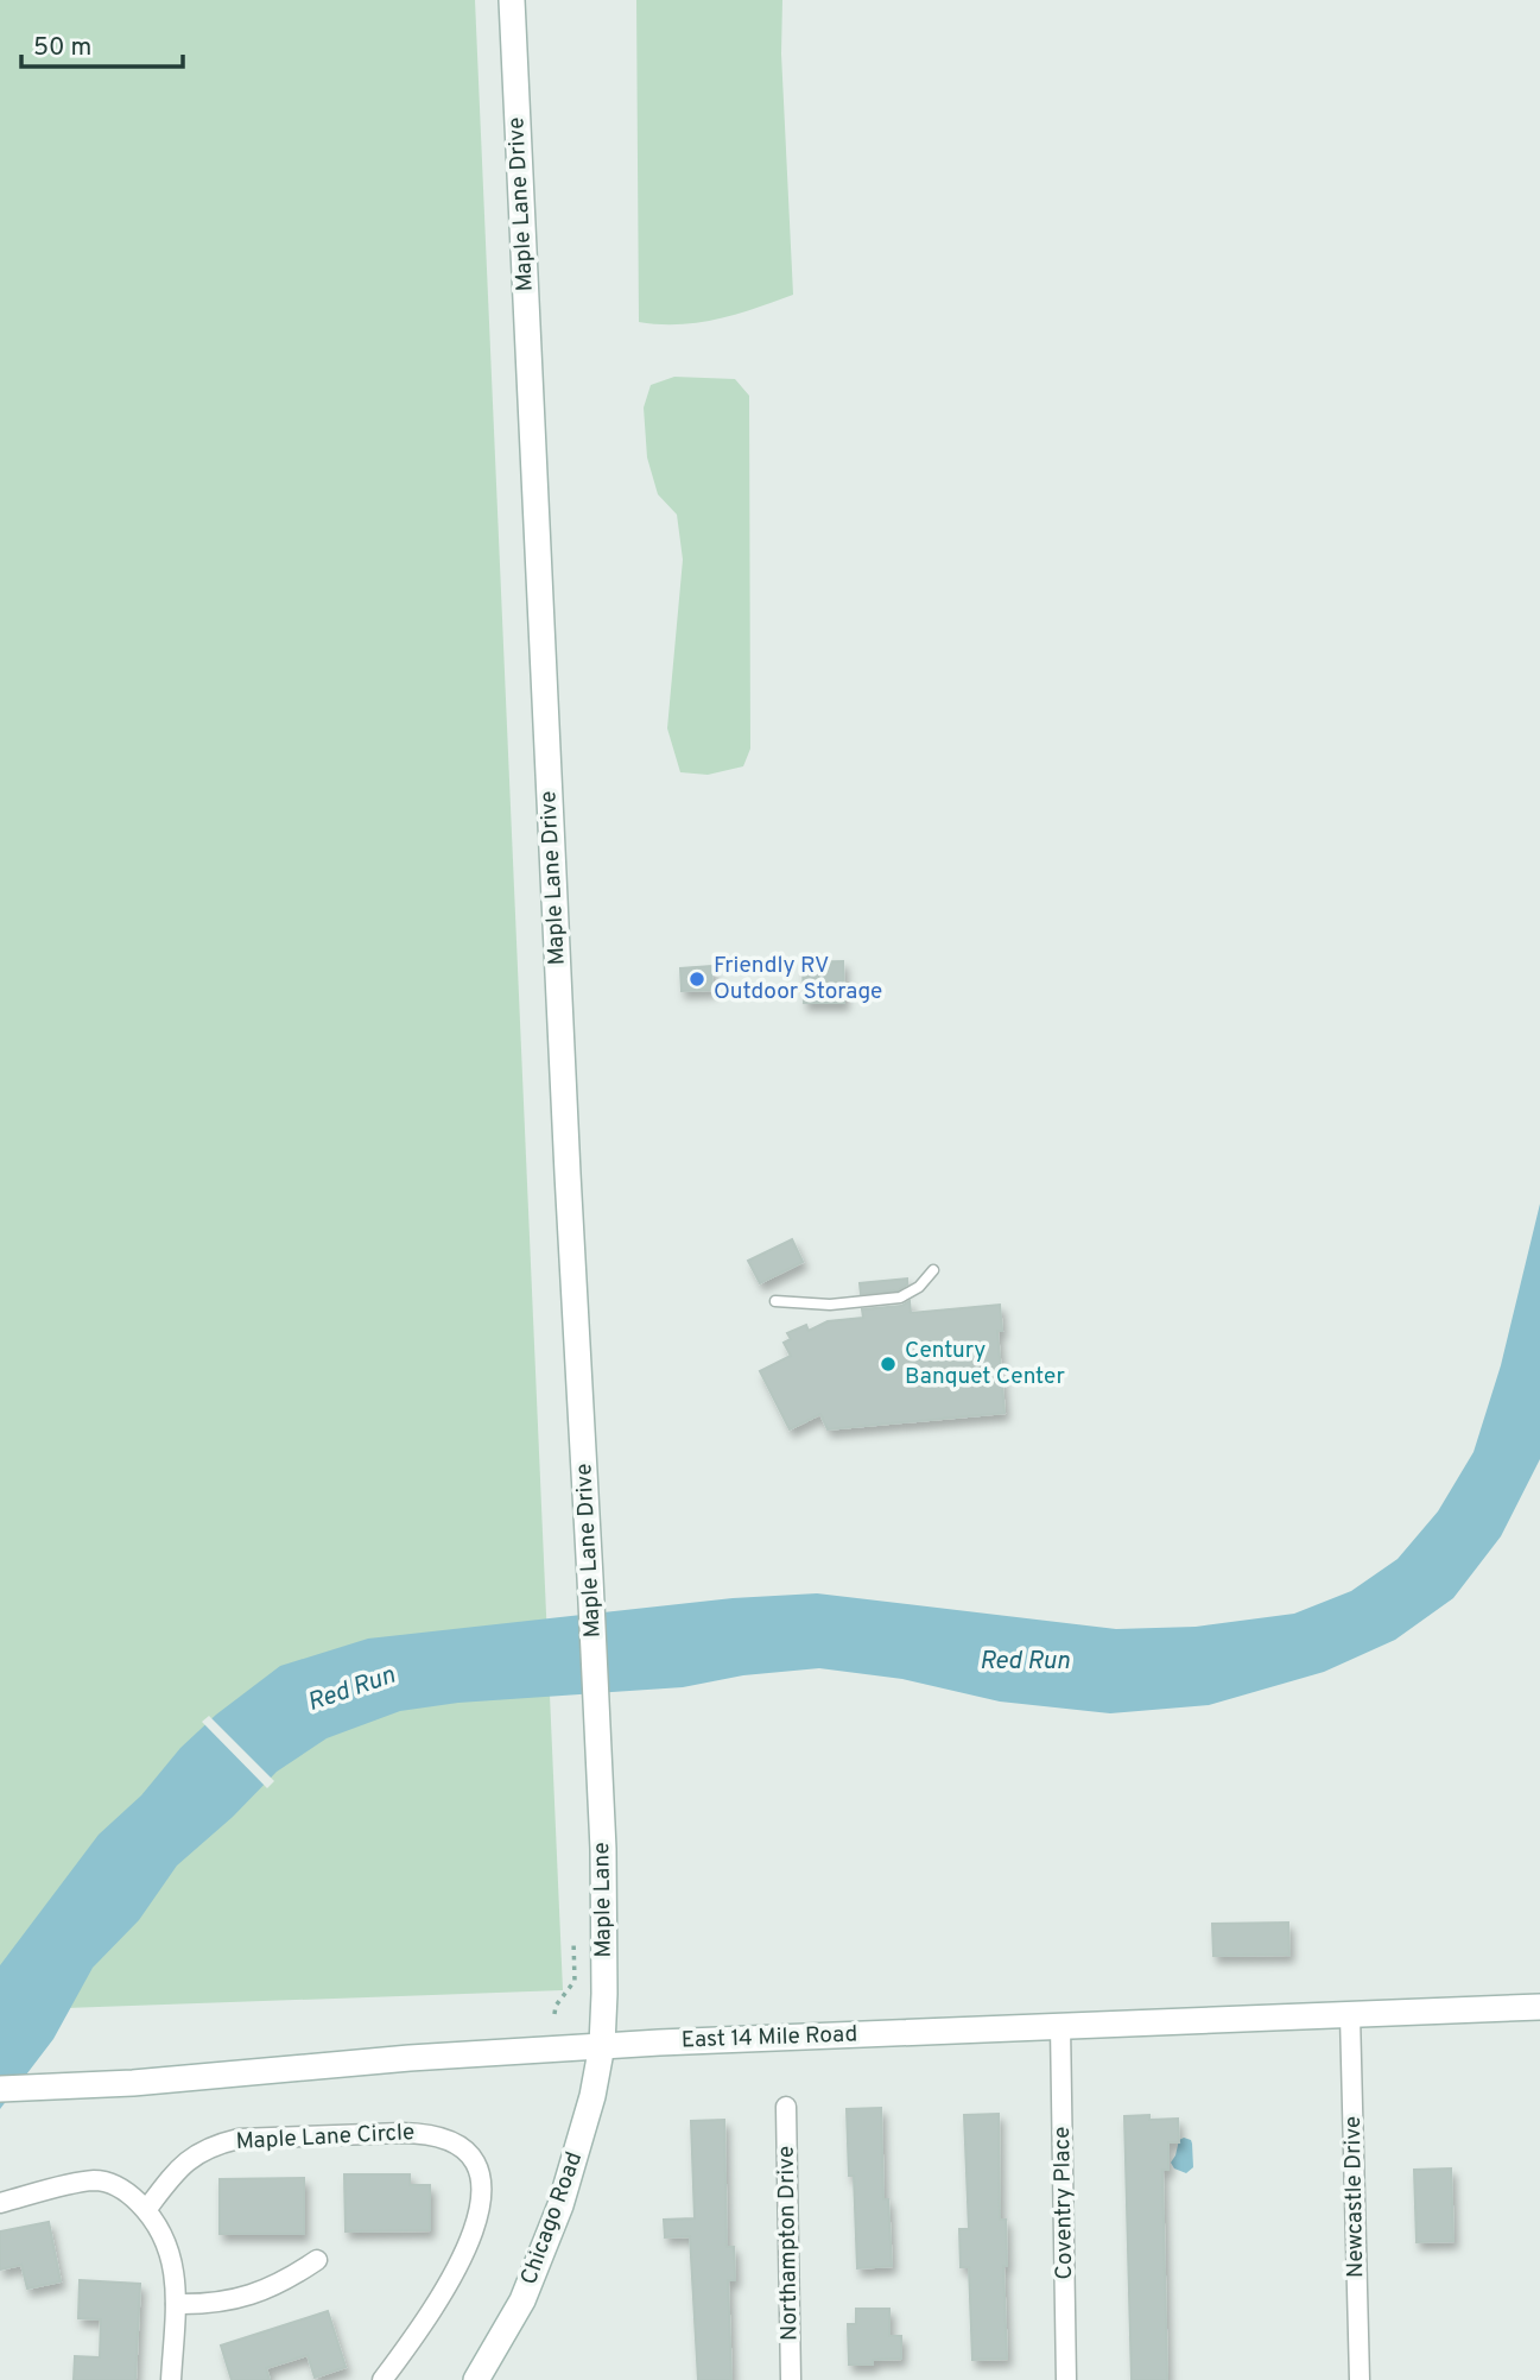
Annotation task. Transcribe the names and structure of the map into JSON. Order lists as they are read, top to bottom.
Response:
{
  "streets": {
    "street": [
      "Maple Lane Drive",
      "Maple Lane",
      "East 14 Mile Road",
      "Maple Lane Circle",
      "Newcastle Drive",
      "Coventry Place",
      "Chicago Road",
      "Northampton Drive"
    ]
  },
  "crossings": [
    ["Maple Lane Drive", "Maple Lane"],
    ["Maple Lane", "East 14 Mile Road"],
    ["Maple Lane", "Chicago Road"],
    ["East 14 Mile Road", "Newcastle Drive"],
    ["East 14 Mile Road", "Coventry Place"],
    ["East 14 Mile Road", "Chicago Road"]
  ],
  "water": ["Red Run"],
  "places": ["Friendly RV Outdoor Storage", "Century Banquet Center"],
  "scale_bar": "50 m"
}
